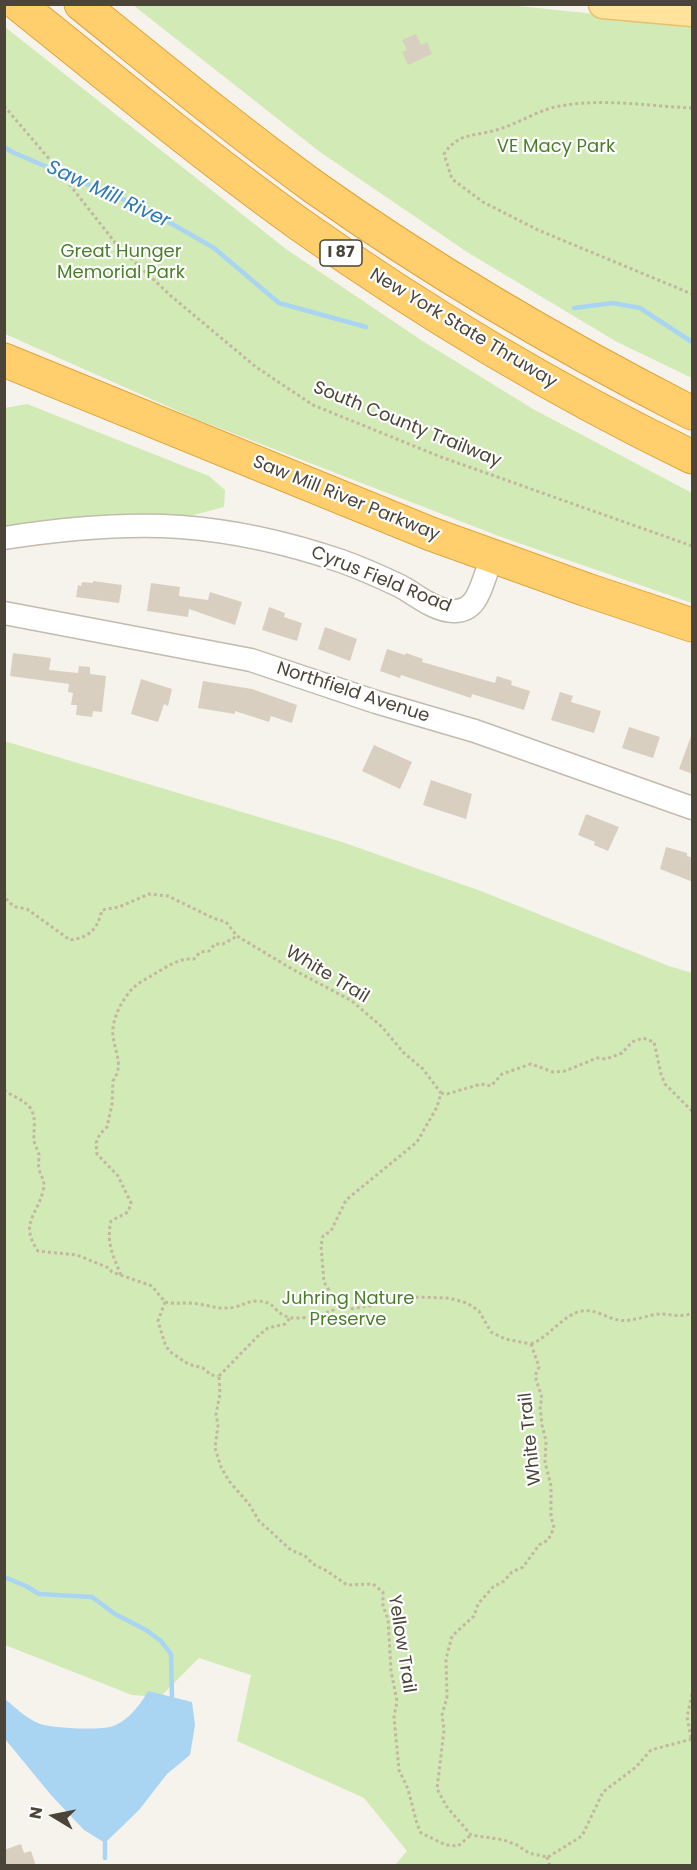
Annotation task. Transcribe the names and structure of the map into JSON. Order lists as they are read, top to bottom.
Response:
{
  "streets": {
    "highway": ["I 87", "New York State Thruway", "Saw Mill River Parkway"],
    "street": ["Cyrus Field Road", "Northfield Avenue"],
    "path": ["South County Trailway", "White Trail", "Yellow Trail"]
  },
  "crossings": [
    ["Saw Mill River Parkway", "Cyrus Field Road"],
    ["White Trail", "Yellow Trail"]
  ],
  "water": ["Saw Mill River"],
  "parks": ["VE Macy Park", "Great Hunger Memorial Park", "Juhring Nature Preserve"],
  "north": "left"
}
